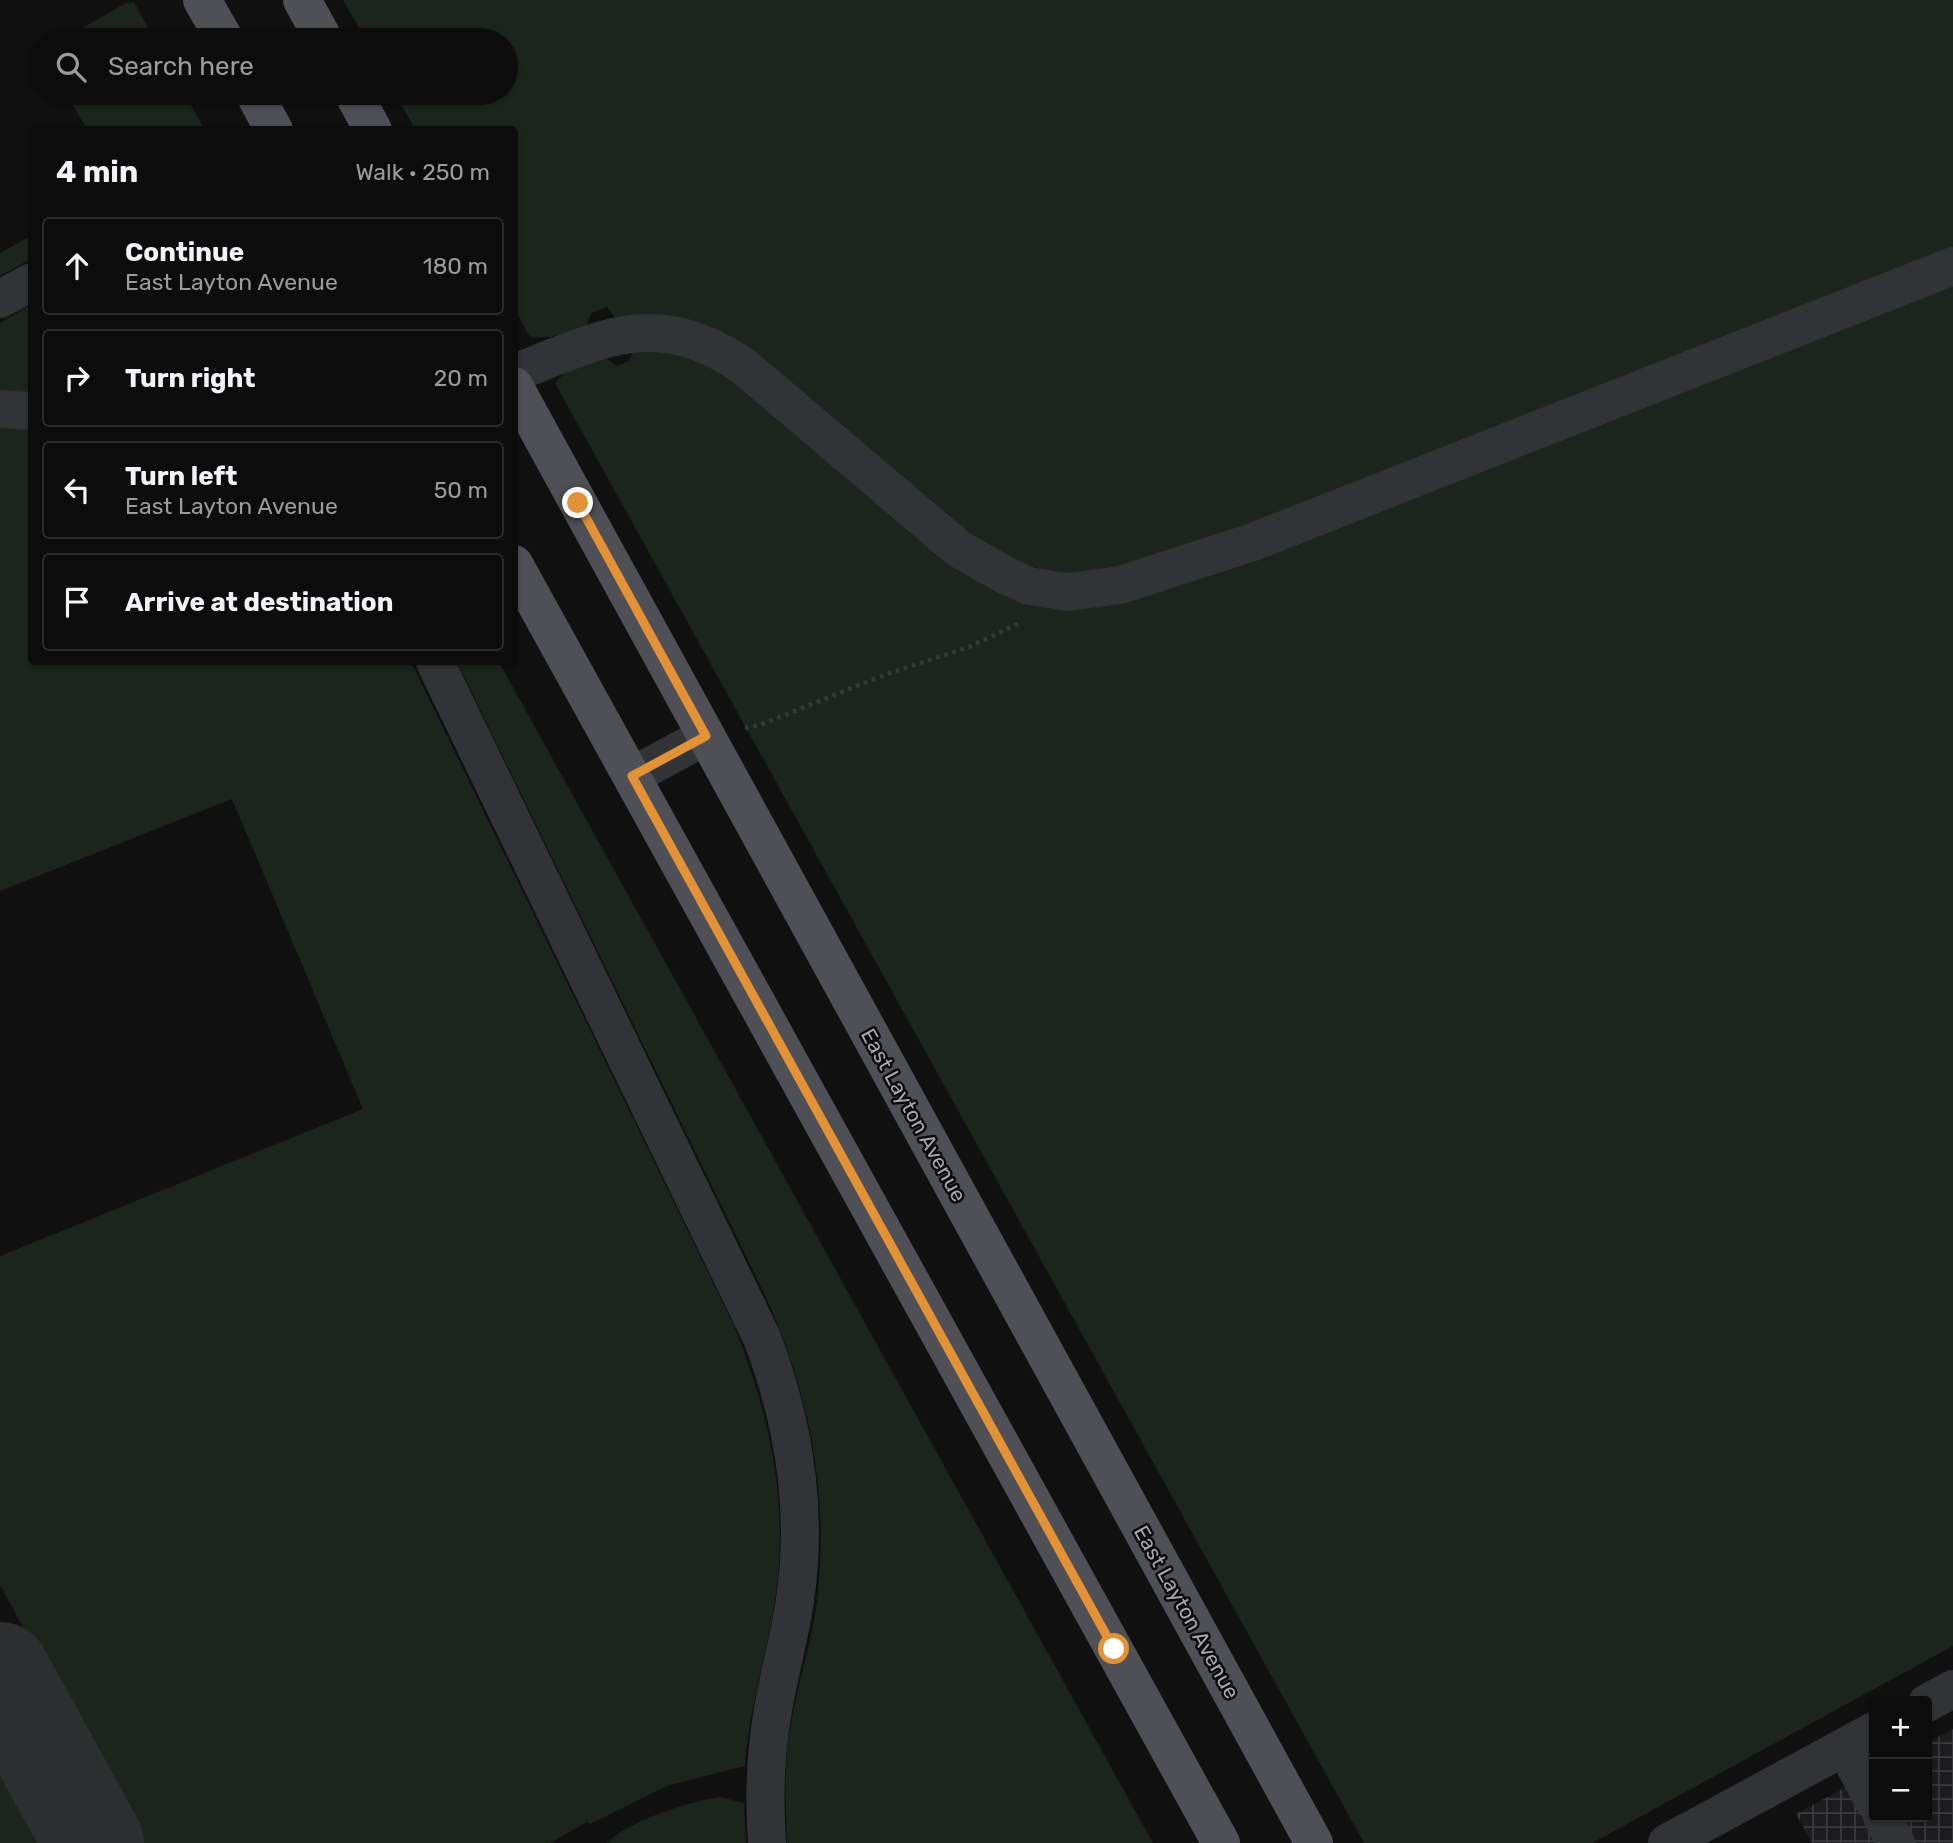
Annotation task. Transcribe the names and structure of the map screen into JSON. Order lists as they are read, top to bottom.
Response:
{
  "streets": {
    "main road": ["East Layton Avenue"]
  },
  "page": {
    "search": "Search here",
    "heading": ["4 min", "Walk · 250 m"],
    "list": [
      ["Continue", "East Layton Avenue", "180 m"],
      ["Turn right", "20 m"],
      ["Turn left", "East Layton Avenue", "50 m"],
      "Arrive at destination"
    ],
    "map_buttons": ["+", "−"]
  }
}
